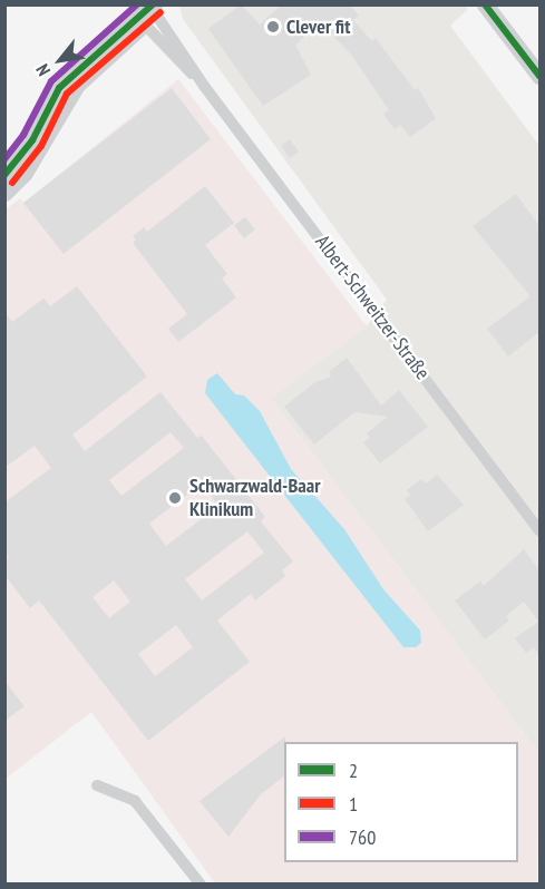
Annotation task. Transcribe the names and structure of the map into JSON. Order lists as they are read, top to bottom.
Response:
{
  "streets": {
    "street": ["Albert-Schweitzer-Straße"]
  },
  "places": ["Clever fit", "Schwarzwald-Baar Klinikum"],
  "lines": ["transit line 2", "transit line 760", "transit line 1"],
  "legend": ["2", "1", "760"],
  "north": "bottom left"
}
